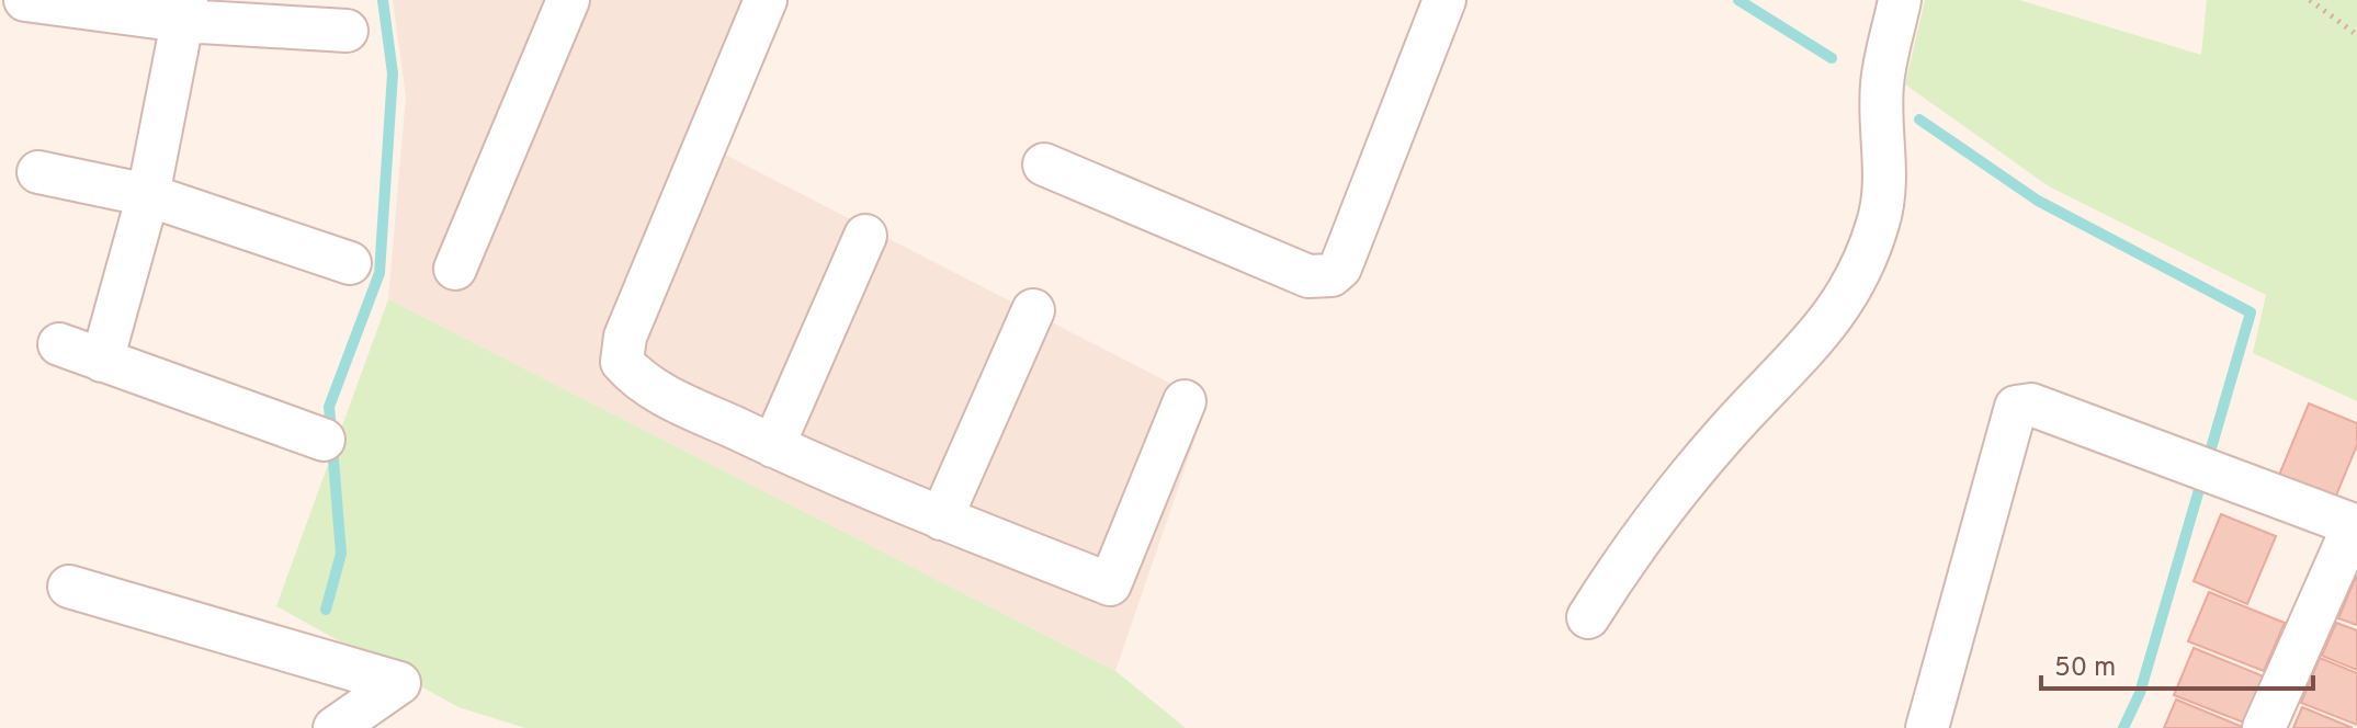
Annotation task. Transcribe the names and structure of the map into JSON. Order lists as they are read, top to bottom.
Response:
{
  "scale_bar": "50 m"
}
